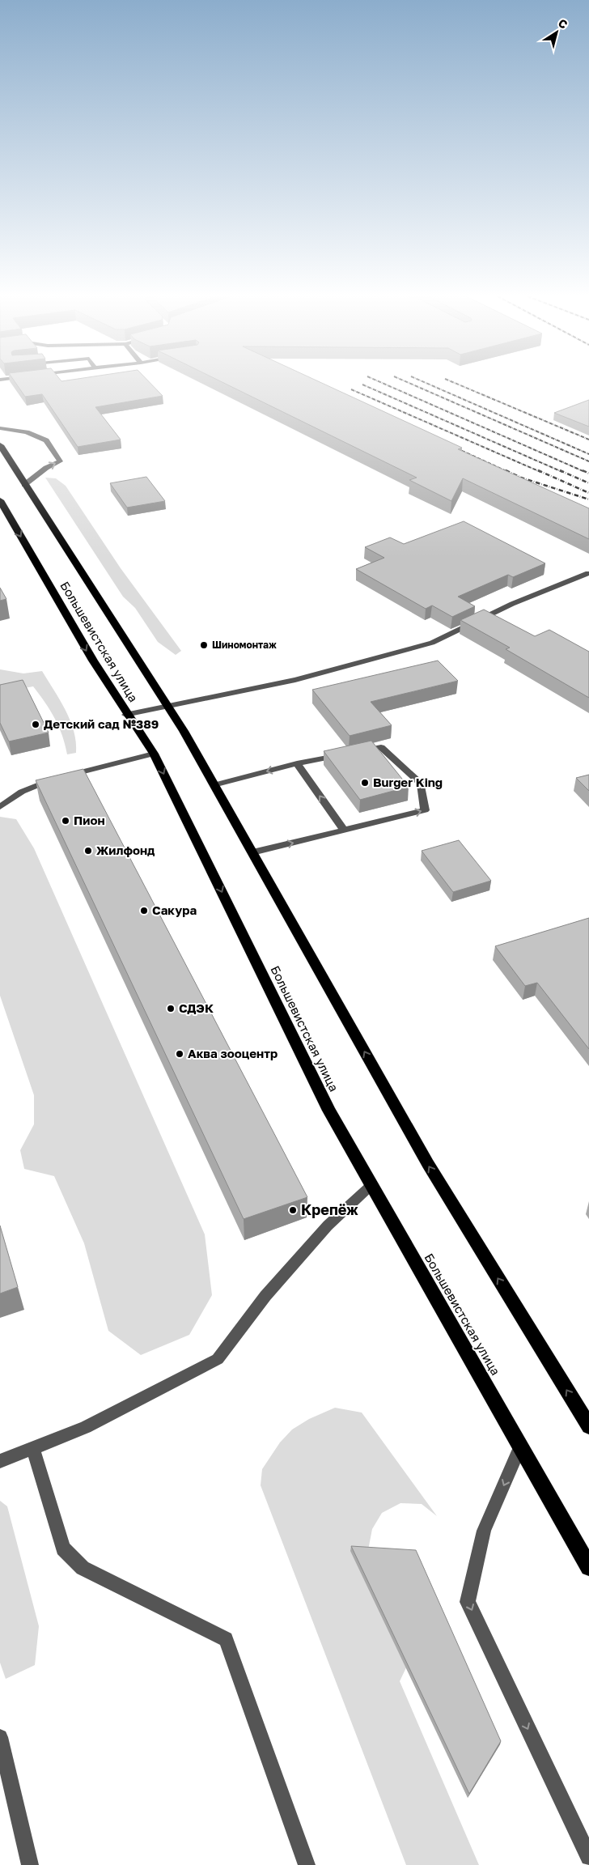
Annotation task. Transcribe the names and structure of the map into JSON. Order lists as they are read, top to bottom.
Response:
{
  "streets": {
    "highway": ["Большевистская улица"]
  },
  "places": [
    "Шиномонтаж",
    "Детский сад №389",
    "Burger King",
    "Пион",
    "Жилфонд",
    "Сакура",
    "СДЭК",
    "Аква зооцентр",
    "Крепёж"
  ],
  "north": "top right"
}
